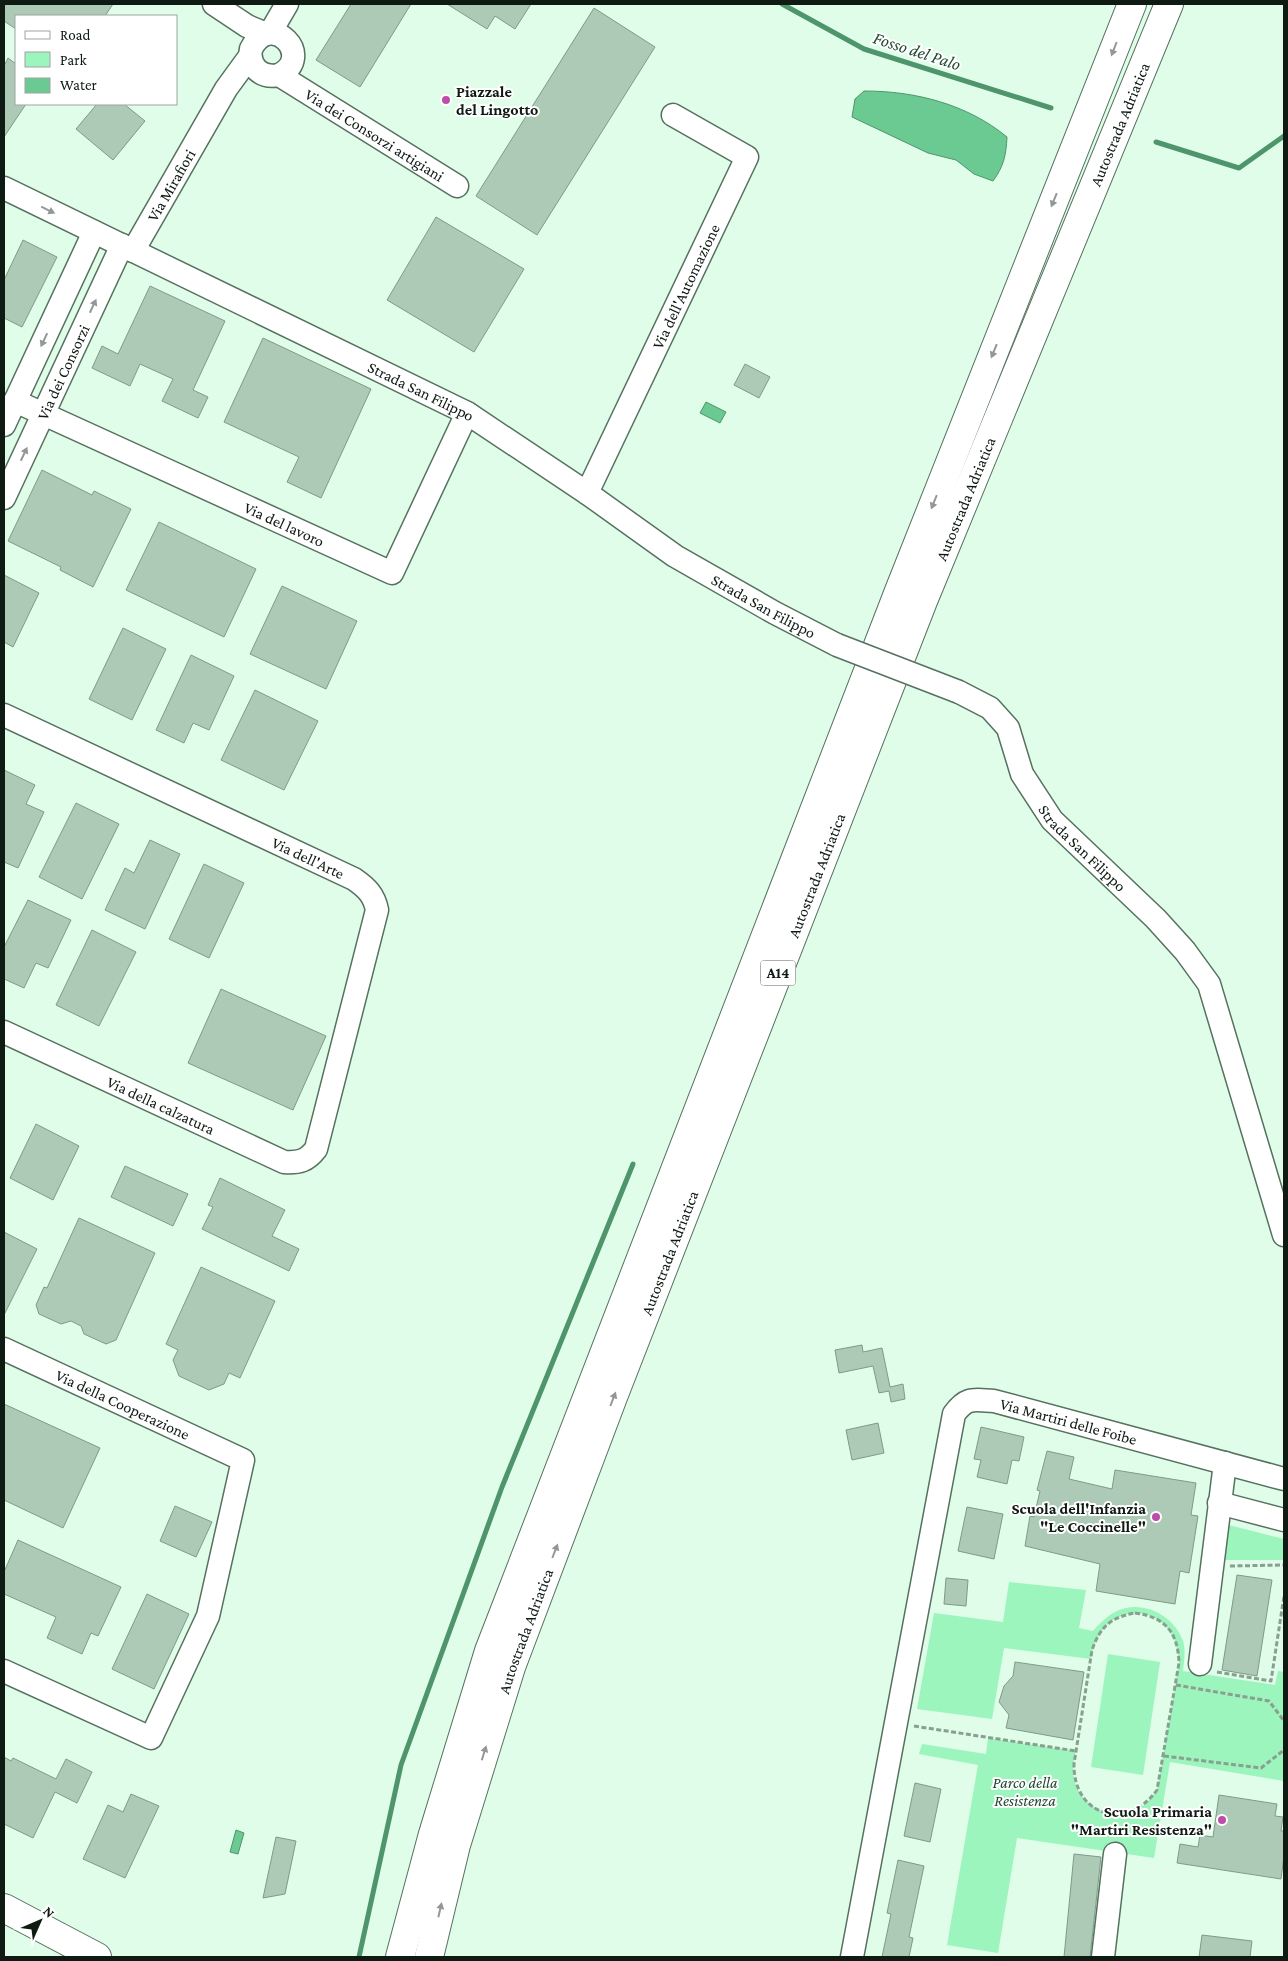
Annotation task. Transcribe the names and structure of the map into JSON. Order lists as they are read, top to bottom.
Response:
{
  "streets": {
    "main road": ["Autostrada Adriatica", "A14"],
    "street": [
      "Via dei Consorzi artigiani",
      "Via Mirafiori",
      "Via dell'Automazione",
      "Via dei Consorzi",
      "Strada San Filippo",
      "Via del lavoro",
      "Via dell'Arte",
      "Via della calzatura",
      "Via della Cooperazione",
      "Via Martiri delle Foibe"
    ]
  },
  "crossings": [
    ["Via dei Consorzi artigiani", "Via Mirafiori"],
    ["Via Mirafiori", "Via dei Consorzi"],
    ["Via Mirafiori", "Strada San Filippo"],
    ["Via dell'Automazione", "Strada San Filippo"],
    ["Via dei Consorzi", "Strada San Filippo"],
    ["Via dei Consorzi", "Via del lavoro"],
    ["Strada San Filippo", "Via del lavoro"],
    ["Via dell'Arte", "Via della calzatura"]
  ],
  "water": ["Fosso del Palo"],
  "parks": ["Parco della Resistenza"],
  "places": ["Piazzale del Lingotto", "Scuola dell'Infanzia \"Le Coccinelle\"", "Scuola Primaria \"Martiri Resistenza\""],
  "legend": ["Road", "Park", "Water"],
  "north": "top right"
}
